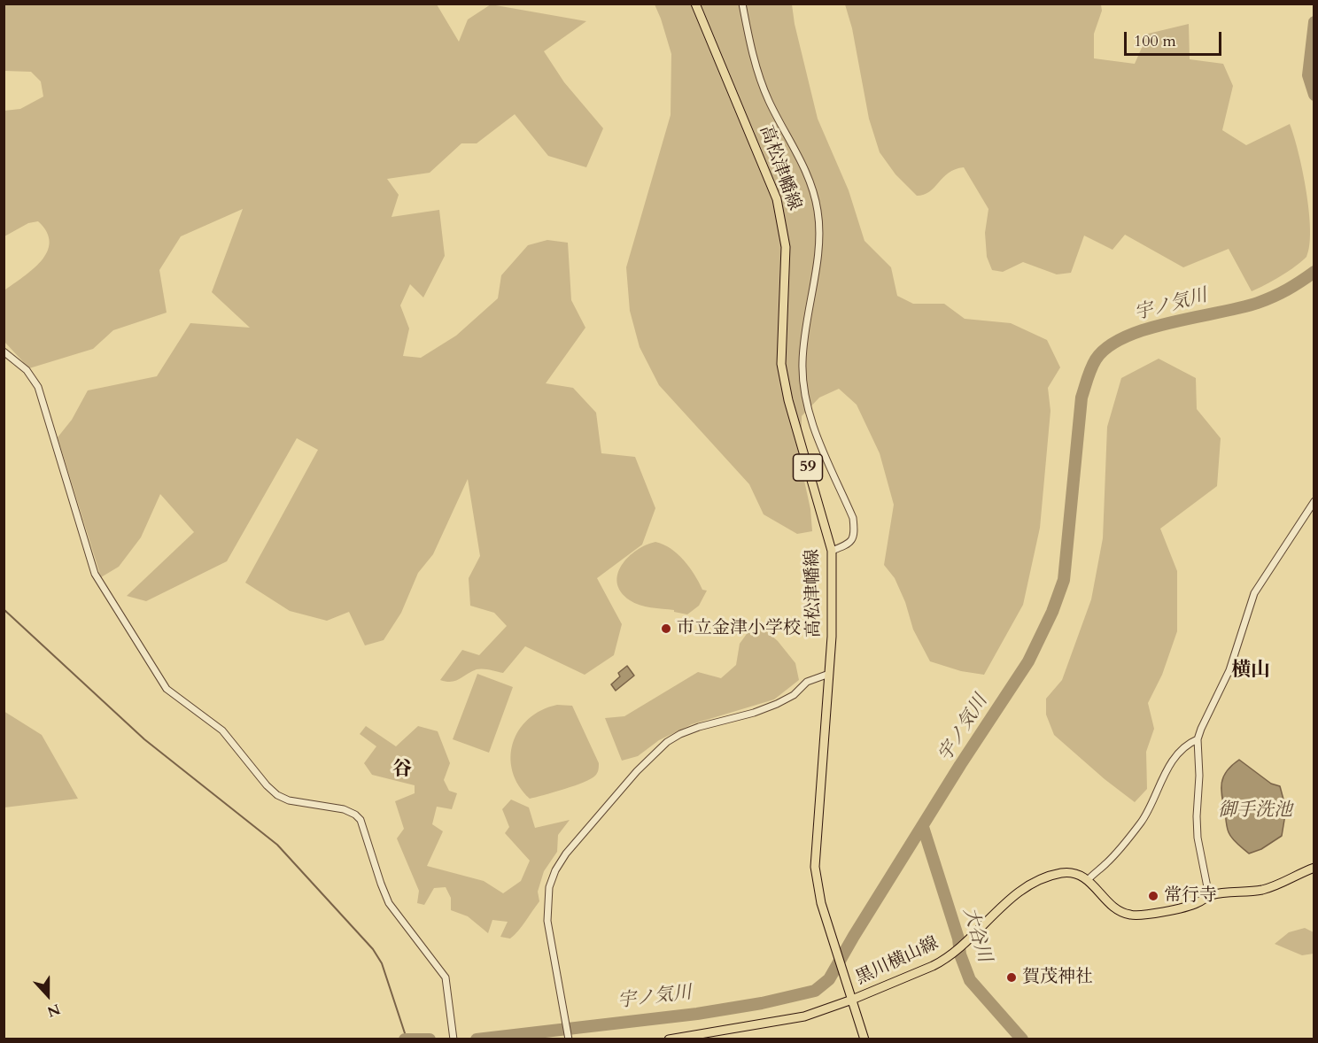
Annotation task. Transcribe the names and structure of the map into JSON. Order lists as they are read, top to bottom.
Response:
{
  "streets": {
    "main road": ["高松津幡線", "59", "黒川横山線"]
  },
  "crossings": [
    ["高松津幡線", "黒川横山線"]
  ],
  "districts": ["横山", "谷"],
  "water": ["宇ノ気川", "御手洗池", "大谷川"],
  "places": ["市立金津小学校", "常行寺", "賀茂神社"],
  "scale_bar": "100 m",
  "north": "bottom"
}
